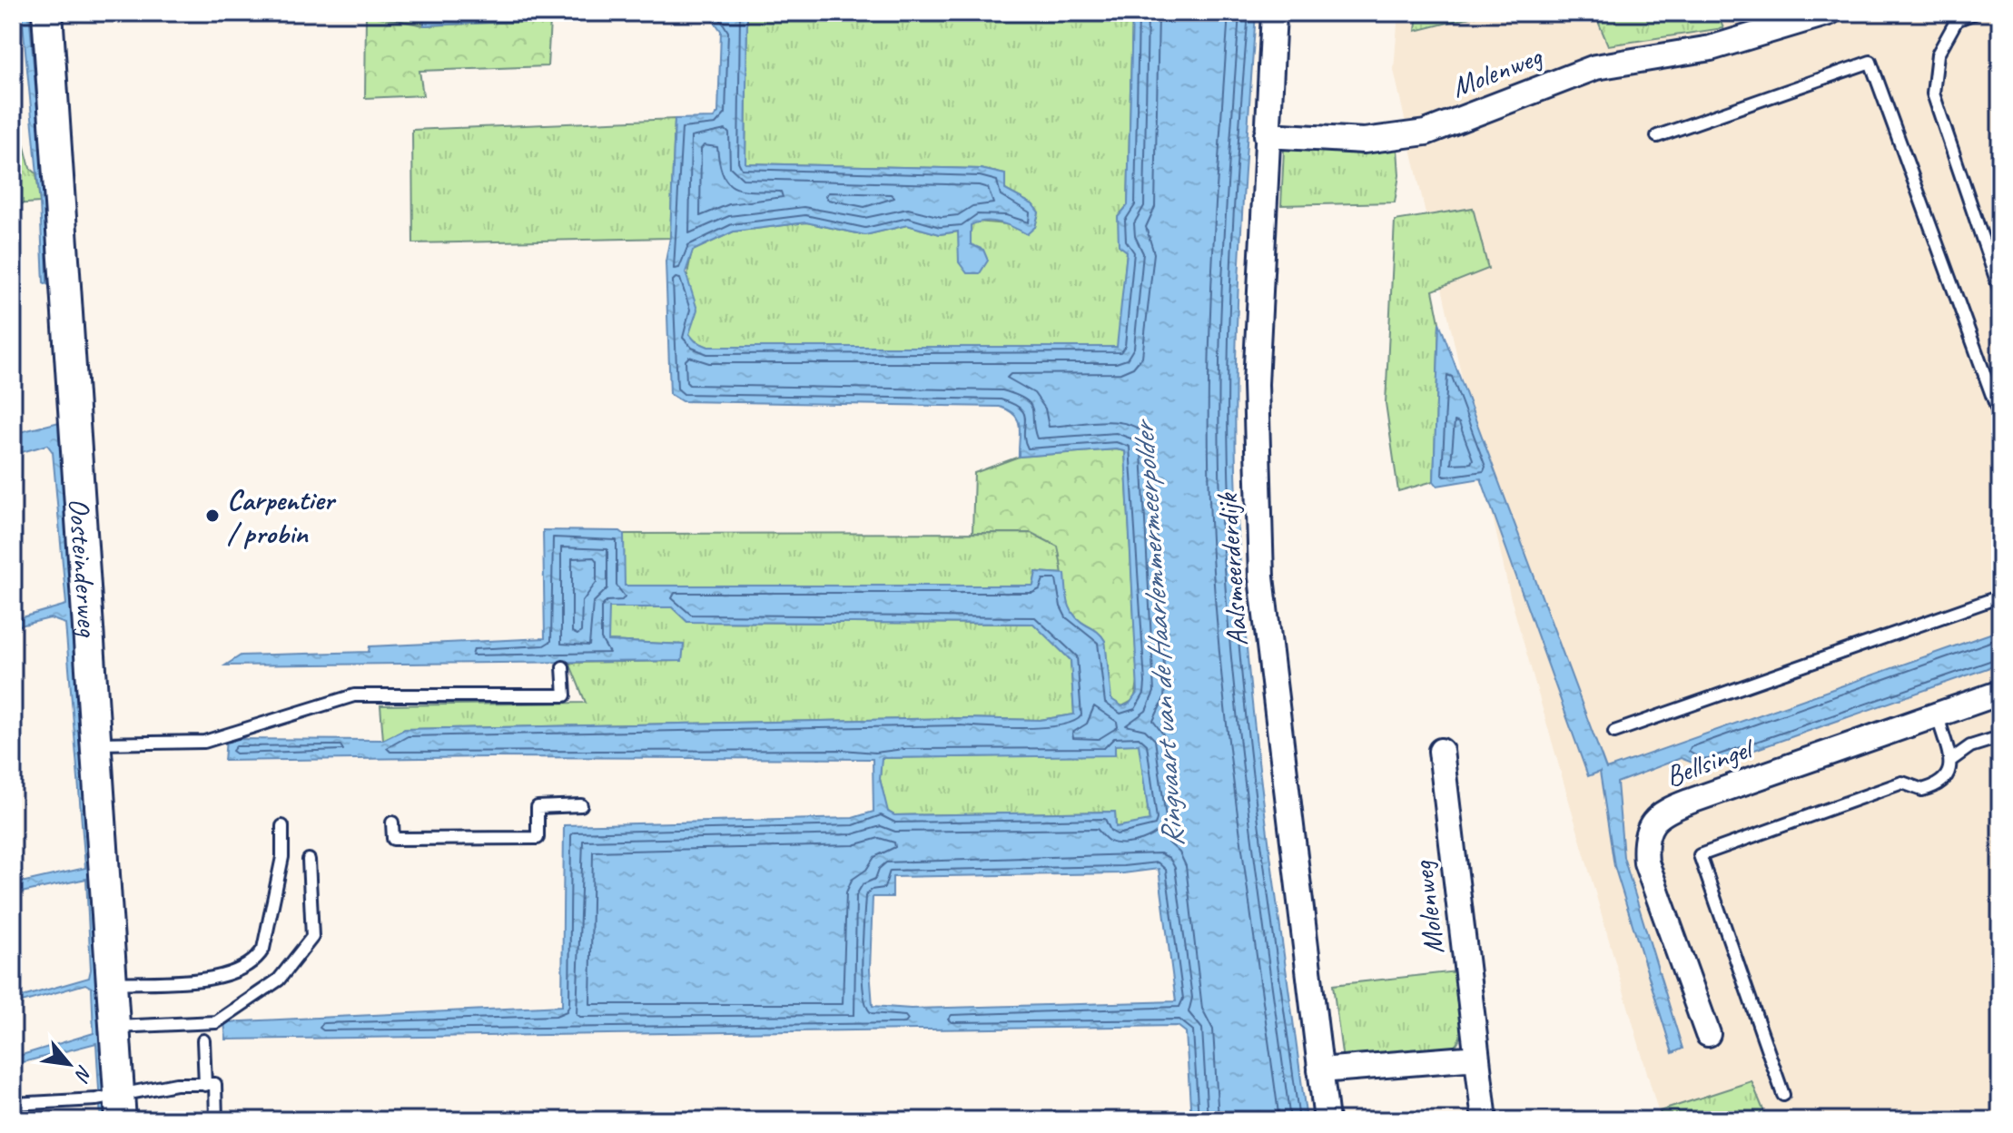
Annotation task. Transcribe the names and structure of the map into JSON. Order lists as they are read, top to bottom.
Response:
{
  "streets": {
    "street": [
      "Molenweg",
      "Oosteinderweg",
      "Aalsmeerderdijk",
      "Bellsingel"
    ]
  },
  "crossings": [
    ["Molenweg", "Aalsmeerderdijk"]
  ],
  "water": ["Ringvaart van de Haarlemmermeerpolder"],
  "places": ["Carpentier / probin"],
  "north": "bottom right"
}
